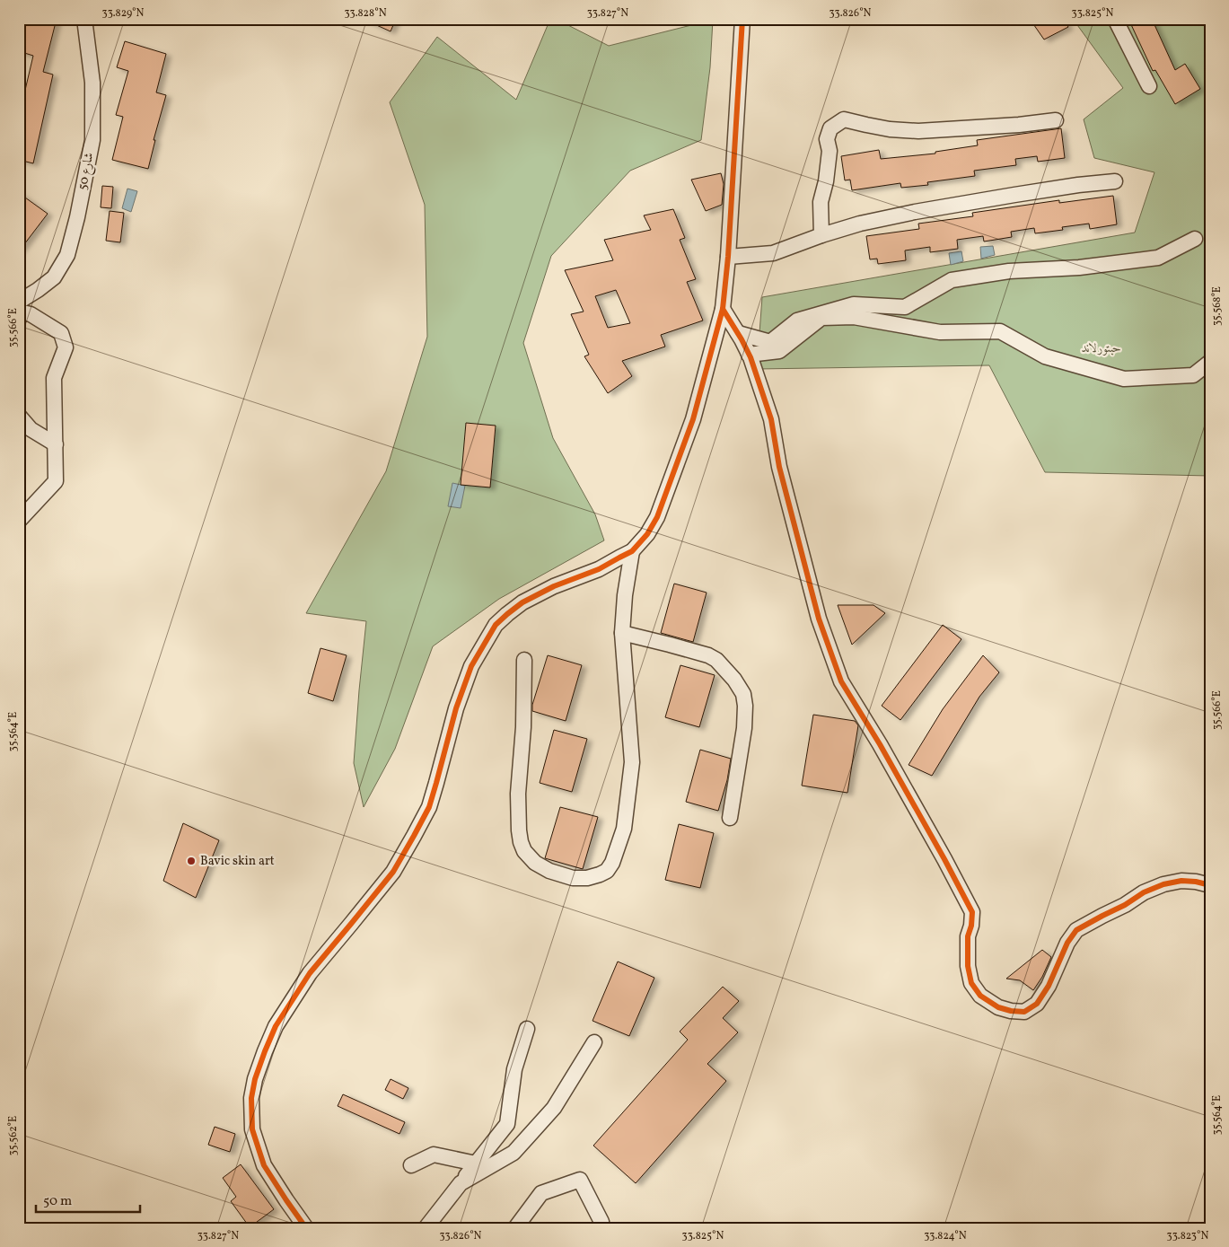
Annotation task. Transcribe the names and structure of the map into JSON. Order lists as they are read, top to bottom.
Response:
{
  "streets": {
    "street": ["شارع 50"]
  },
  "parks": ["حبتورلاند"],
  "places": ["Bavic skin art"],
  "scale_bar": "50 m",
  "coordinates": [
    "33.829°N",
    "33.828°N",
    "33.827°N",
    "33.826°N",
    "33.825°N",
    "35.568°E",
    "35.566°E",
    "35.564°E",
    "35.562°E",
    "33.824°N",
    "33.823°N"
  ]
}
